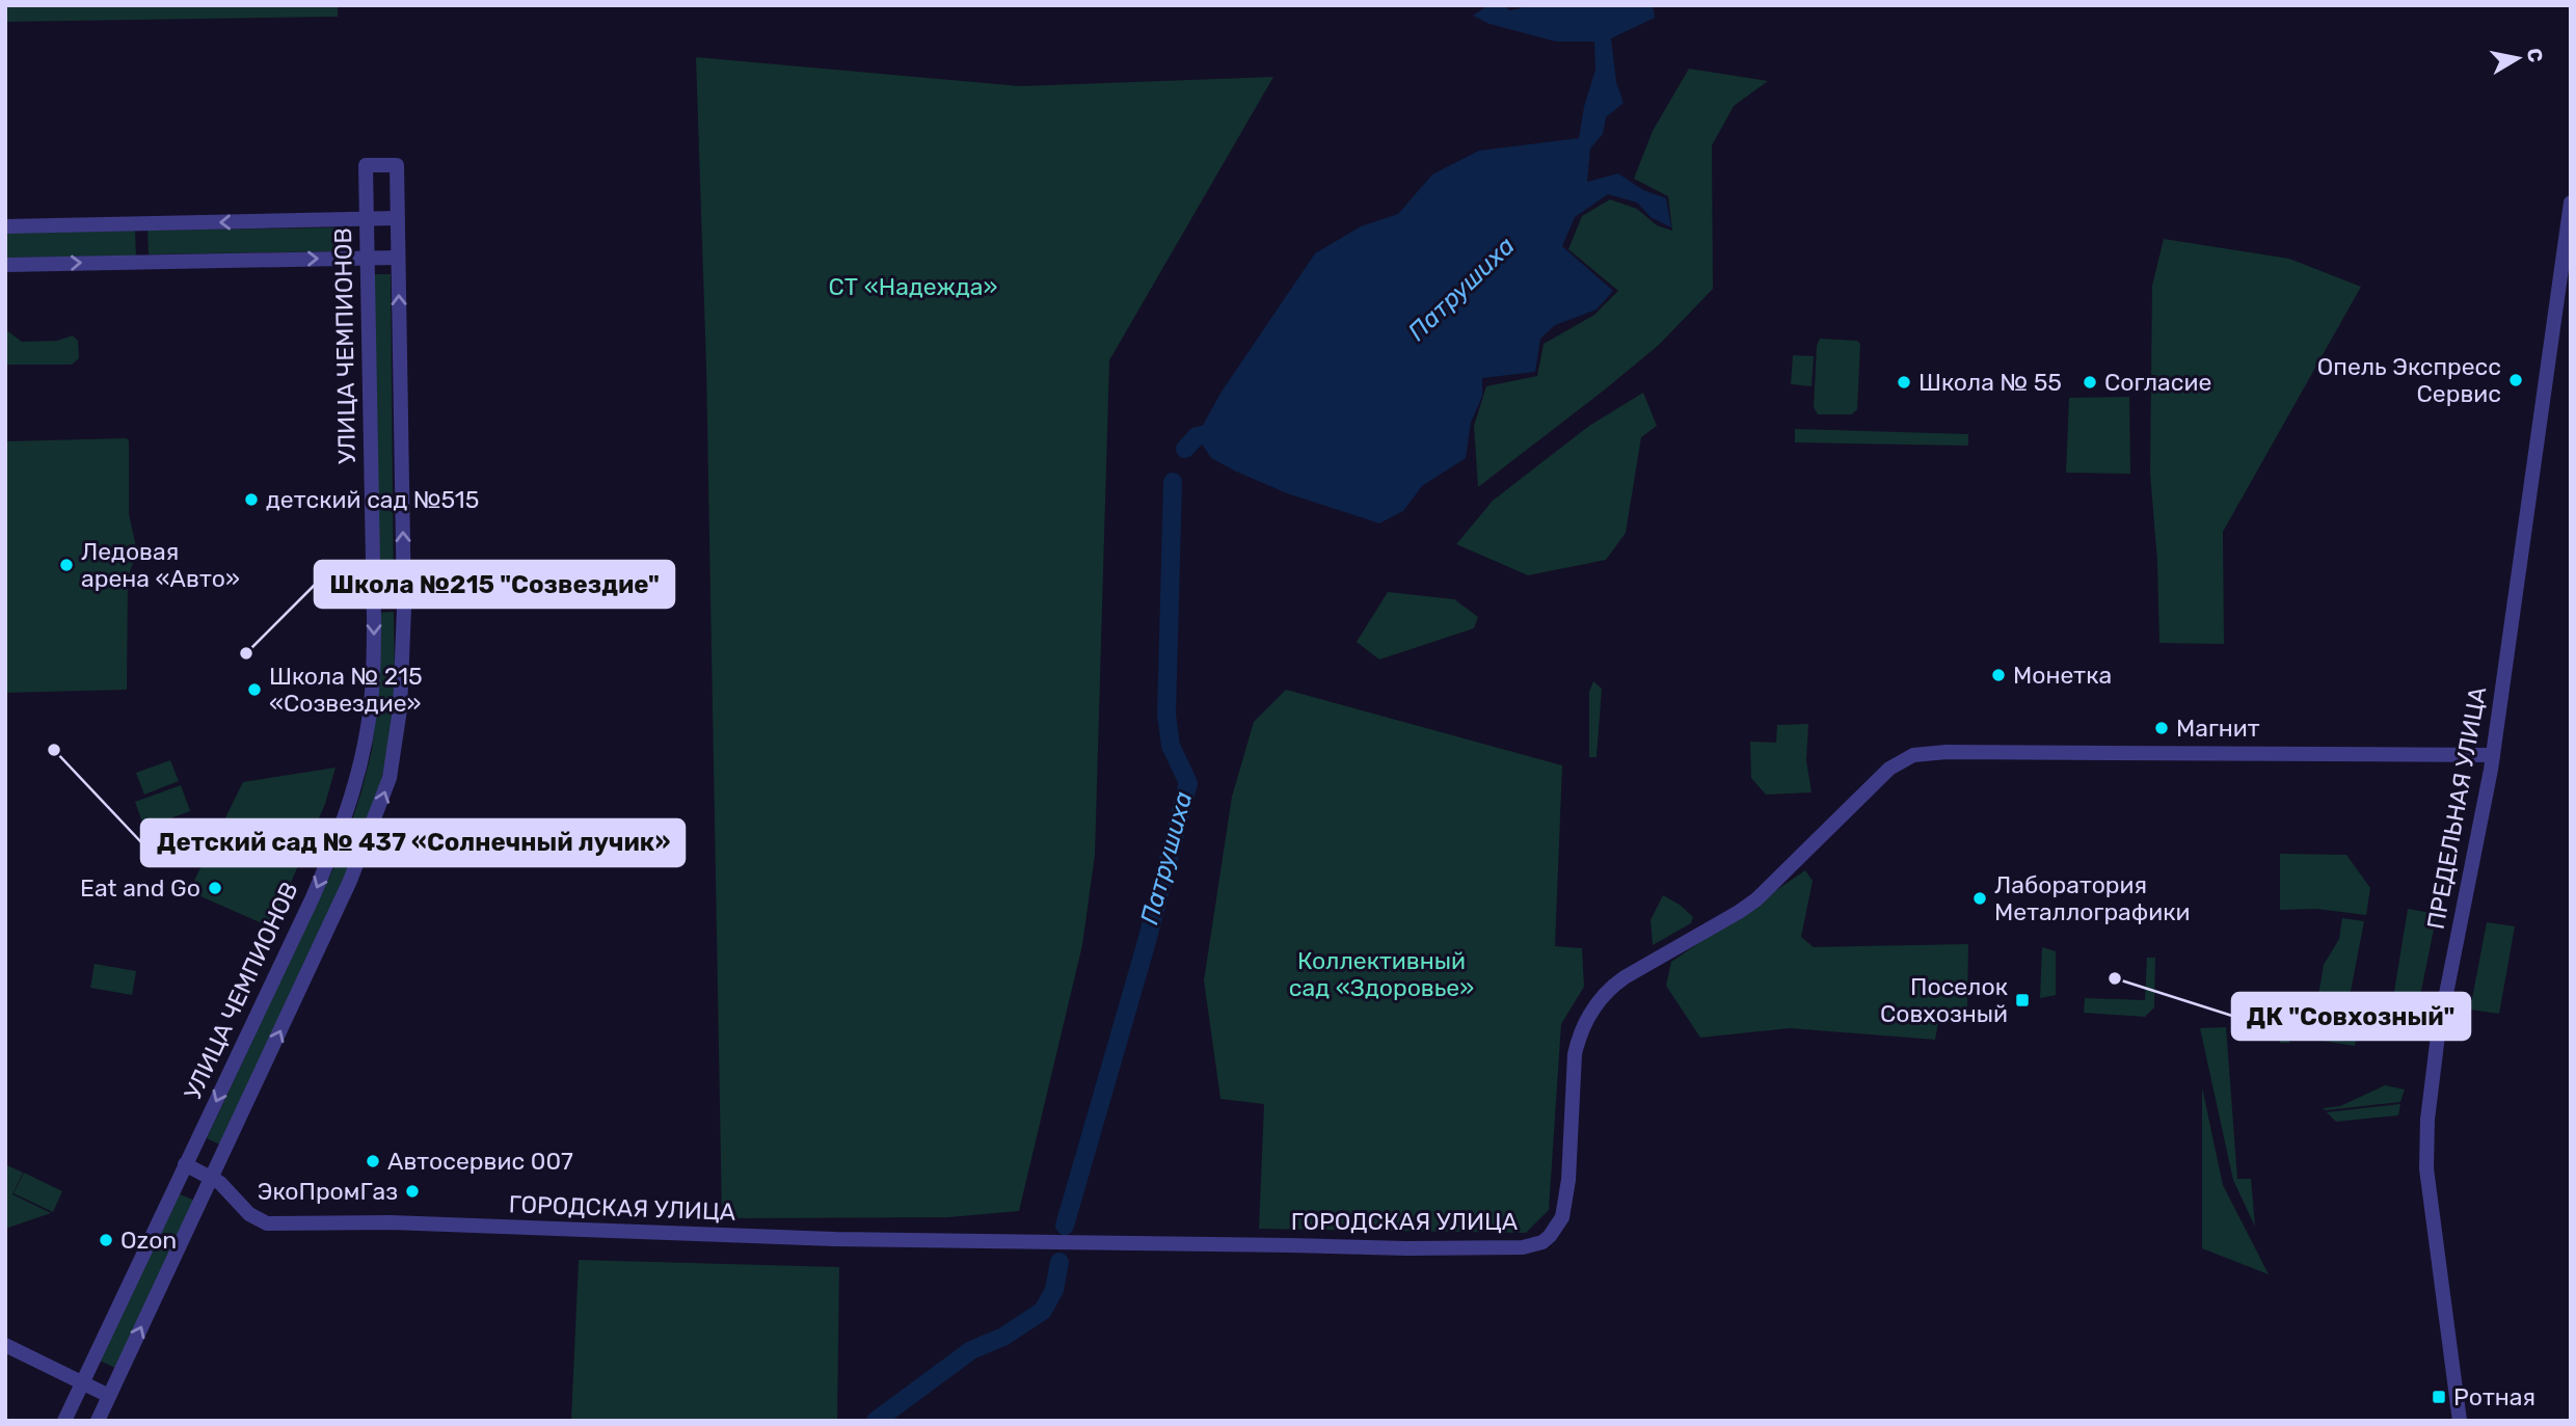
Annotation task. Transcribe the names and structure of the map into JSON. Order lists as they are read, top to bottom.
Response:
{
  "streets": {
    "street": ["УЛИЦА ЧЕМПИОНОВ", "ПРЕДЕЛЬНАЯ УЛИЦА", "ГОРОДСКАЯ УЛИЦА"]
  },
  "crossings": [
    ["УЛИЦА ЧЕМПИОНОВ", "ГОРОДСКАЯ УЛИЦА"],
    ["ПРЕДЕЛЬНАЯ УЛИЦА", "ГОРОДСКАЯ УЛИЦА"]
  ],
  "water": ["Патрушиха"],
  "parks": ["СТ «Надежда»", "Коллективный сад «Здоровье»"],
  "places": {
    "other": [
      "Опель Экспресс Сервис",
      "Школа № 55",
      "Согласие",
      "детский сад №515",
      "Ледовая арена «Авто»",
      "Школа №215 \"Созвездие\"",
      "Монетка",
      "Школа № 215 «Созвездие»",
      "Магнит",
      "Детский сад № 437 «Солнечный лучик»",
      "Eat and Go",
      "Лаборатория Металлографики",
      "ДК \"Совхозный\"",
      "Автосервис 007",
      "ЭкоПромГаз",
      "Ozon"
    ],
    "transit": ["Поселок Совхозный", "Ротная"]
  },
  "north": "right"
}
